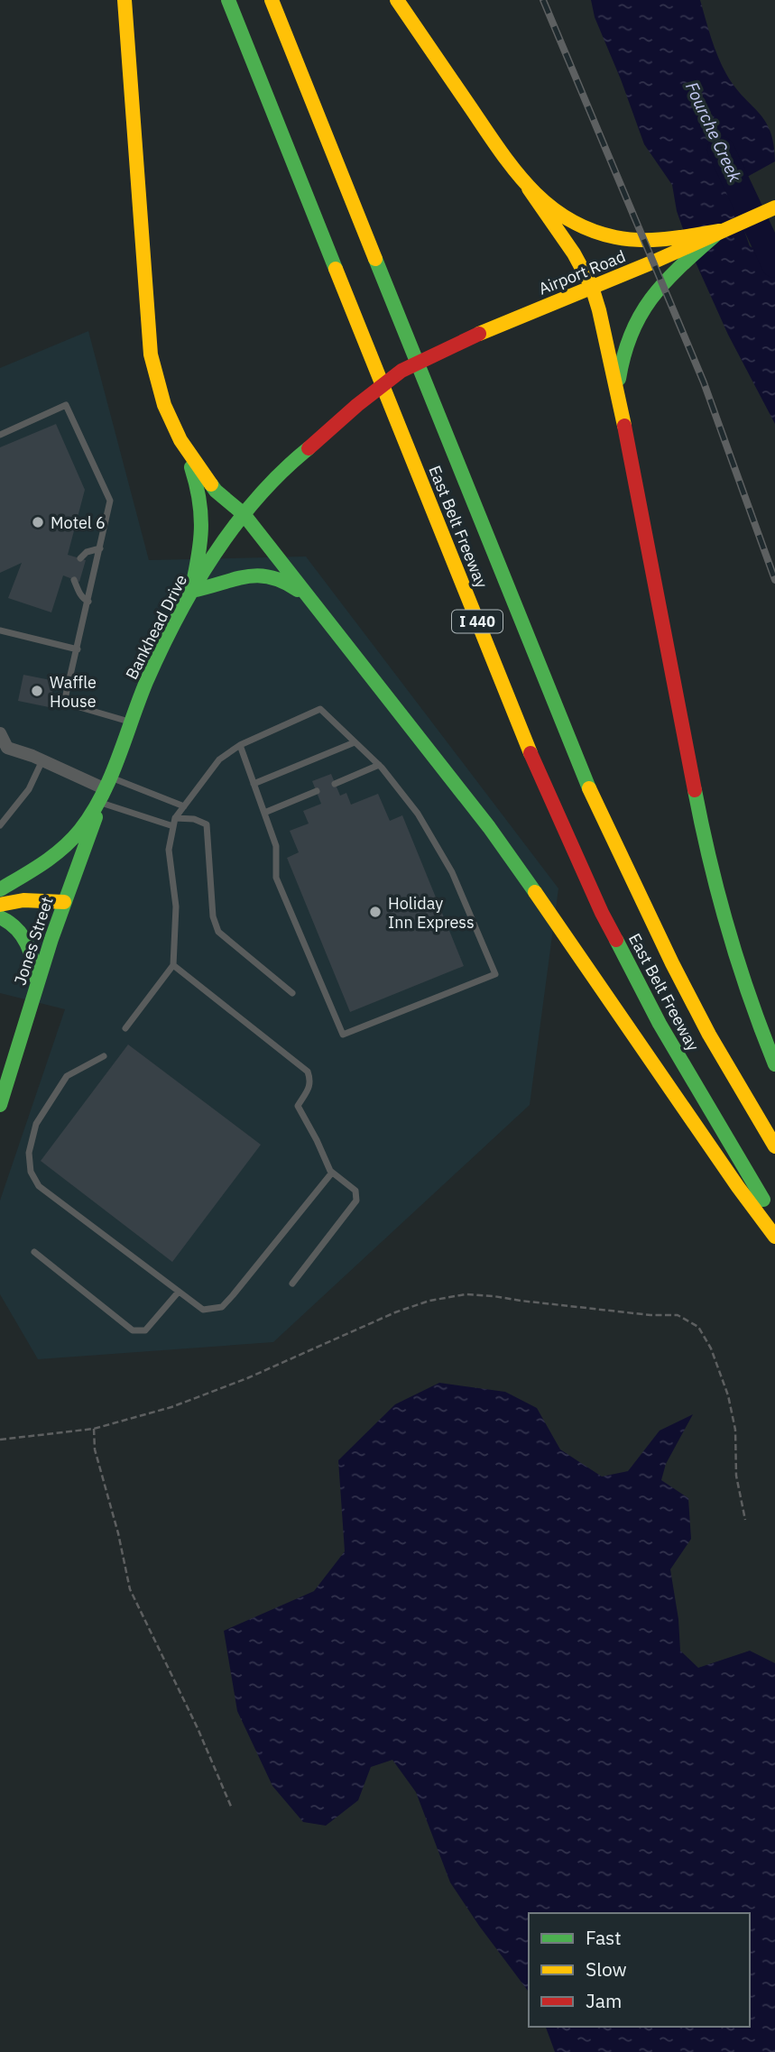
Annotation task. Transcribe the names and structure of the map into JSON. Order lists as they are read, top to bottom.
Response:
{
  "streets": {
    "main road": [
      "Airport Road",
      "East Belt Freeway",
      "I 440",
      "Bankhead Drive",
      "Jones Street"
    ]
  },
  "crossings": [
    ["Airport Road", "Bankhead Drive"],
    ["Bankhead Drive", "Jones Street"]
  ],
  "water": ["Fourche Creek"],
  "places": ["Motel 6", "Waffle House", "Holiday Inn Express"],
  "legend": ["Fast", "Slow", "Jam"]
}
